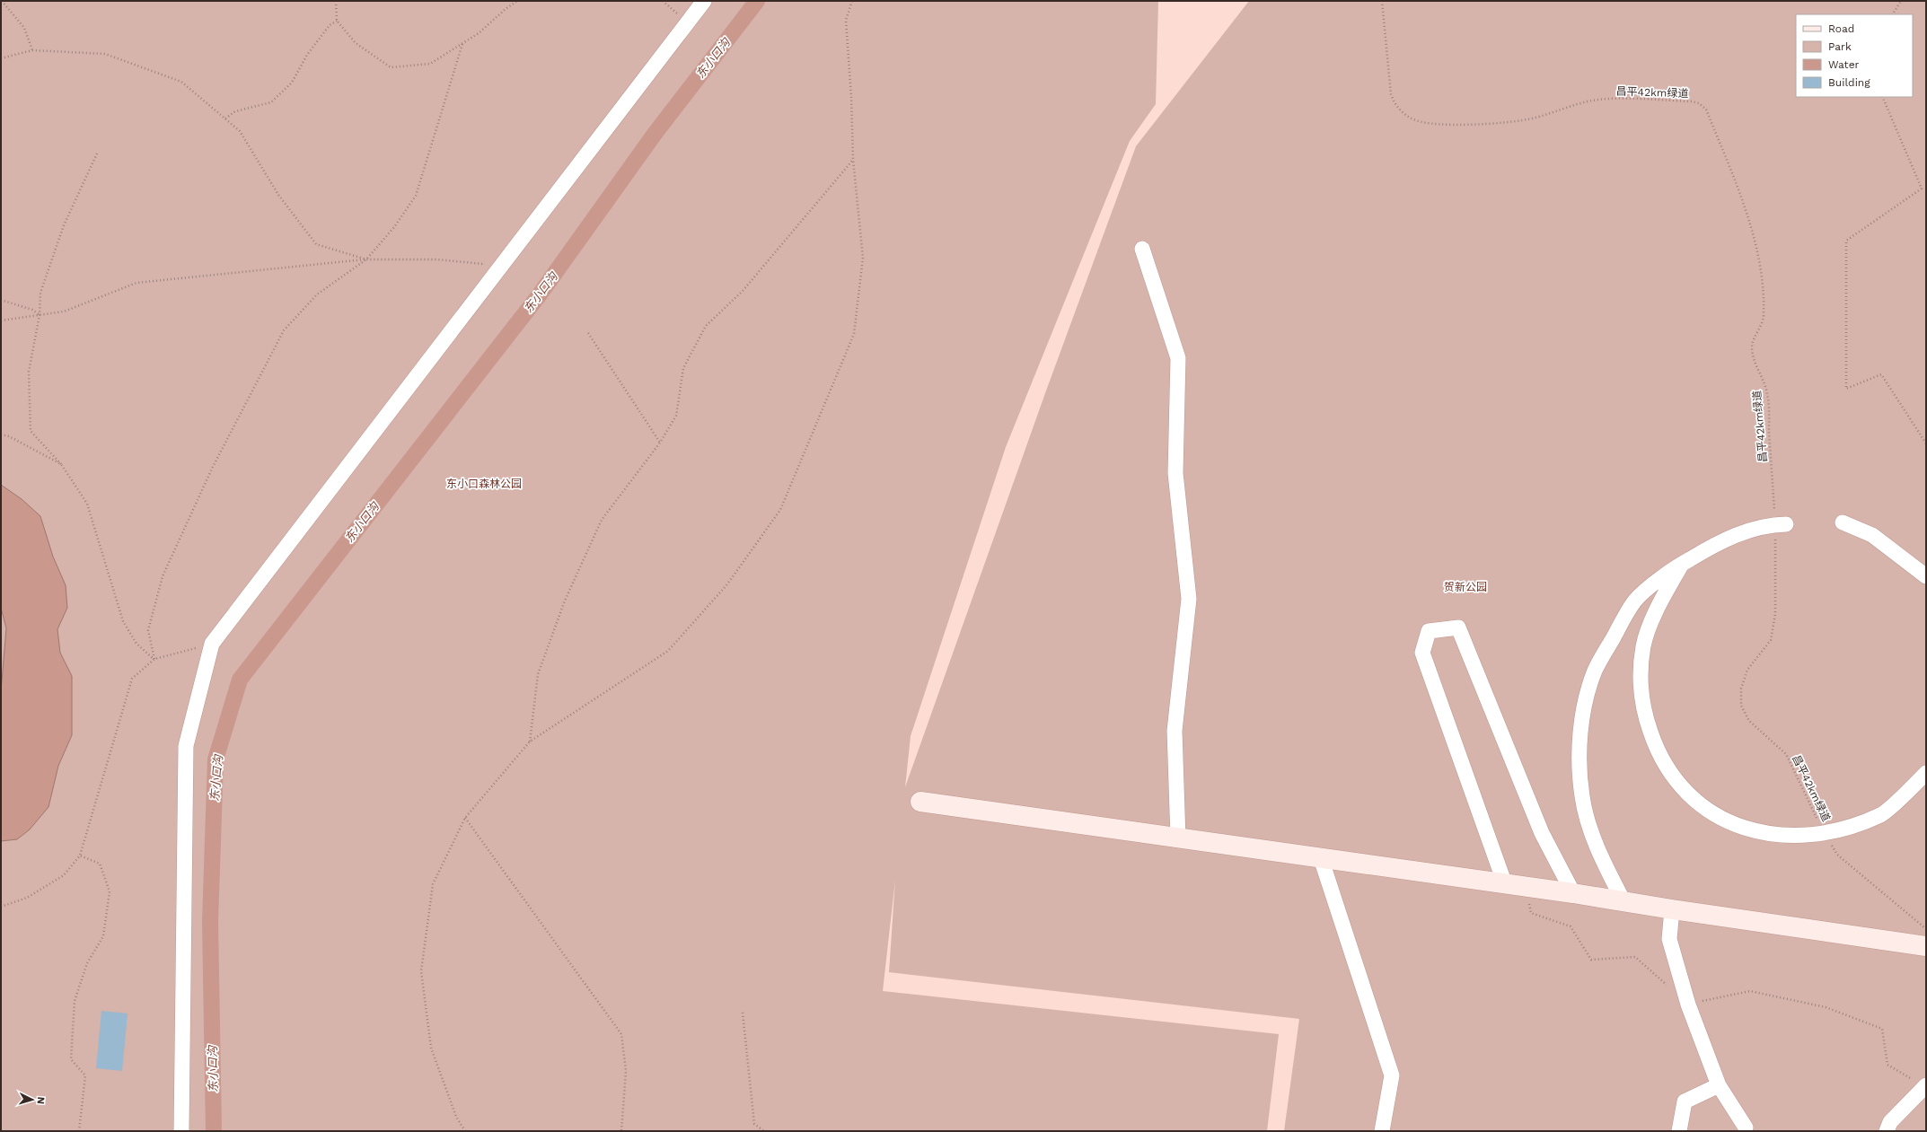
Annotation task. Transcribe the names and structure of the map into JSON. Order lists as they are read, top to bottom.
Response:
{
  "streets": {
    "path": ["昌平42km绿道"]
  },
  "water": ["东小口沟"],
  "parks": ["东小口森林公园", "贺新公园"],
  "legend": [
    "Road",
    "Park",
    "Water",
    "Building"
  ],
  "north": "right"
}
